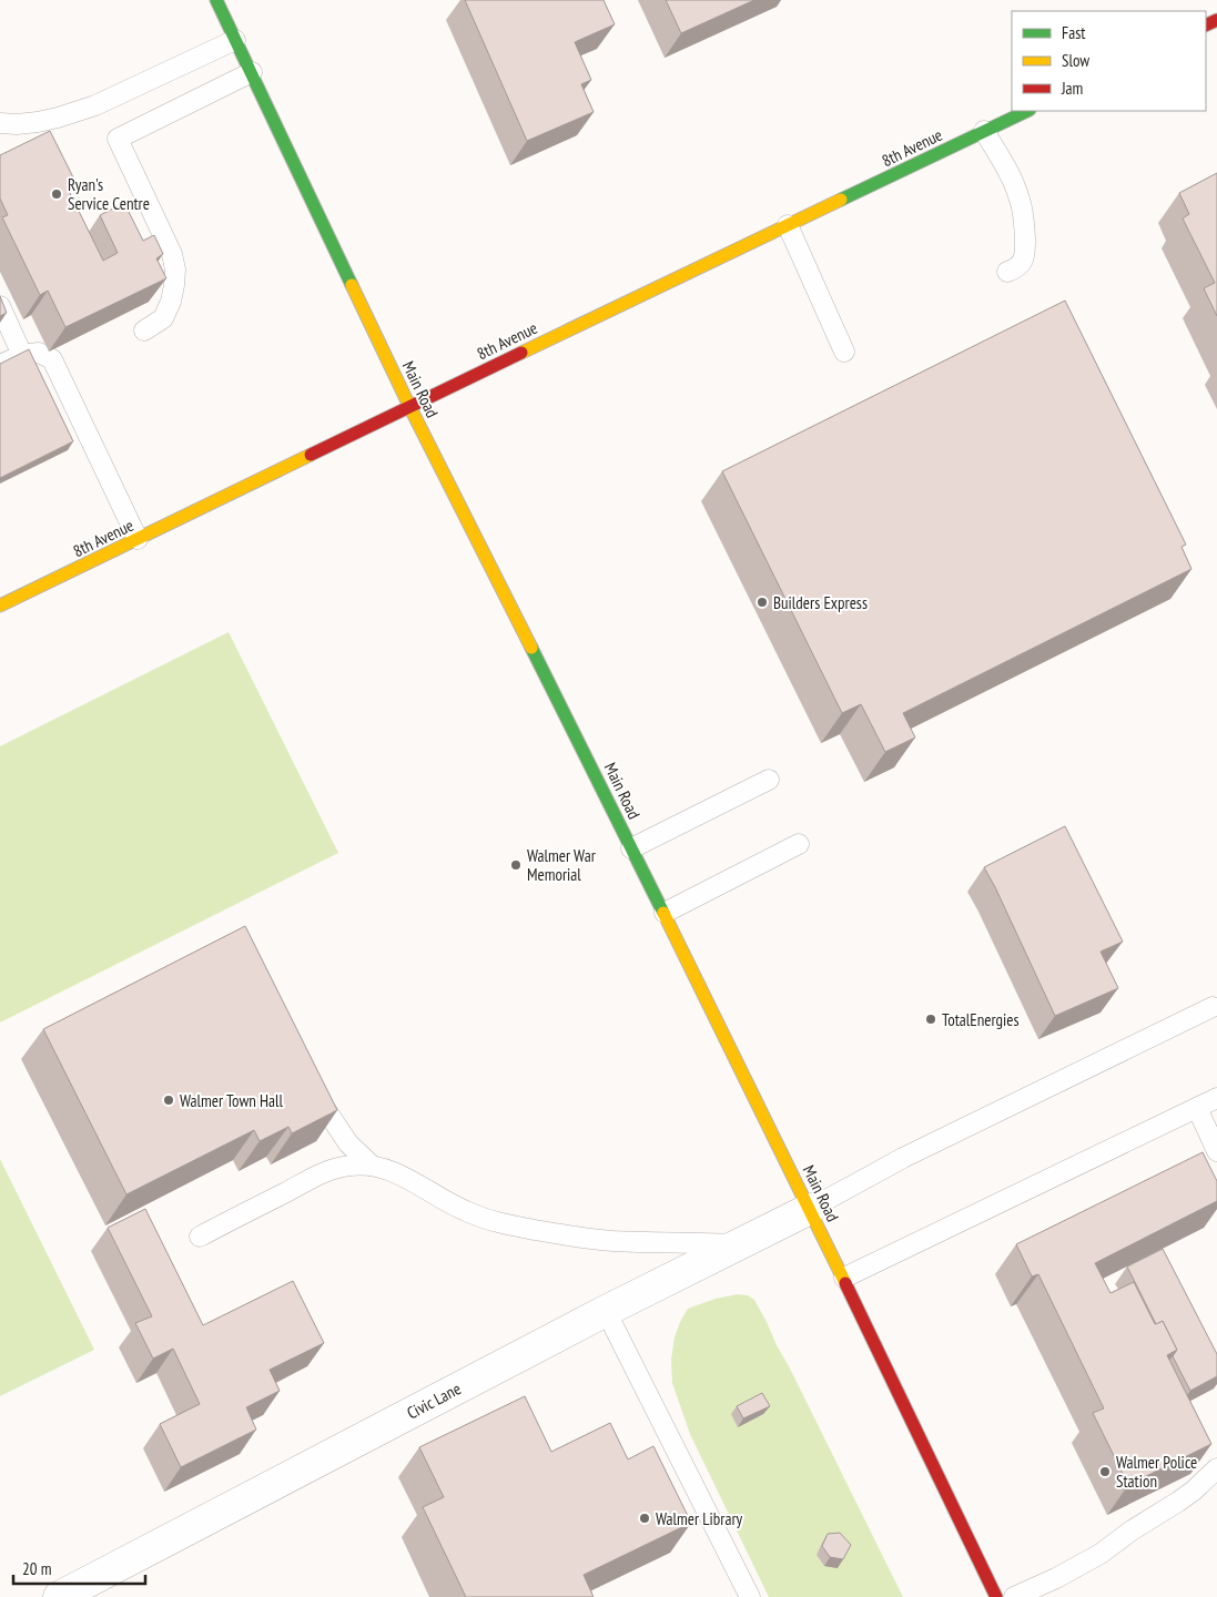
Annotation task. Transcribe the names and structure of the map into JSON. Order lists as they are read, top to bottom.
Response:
{
  "streets": {
    "main road": ["8th Avenue", "Main Road"],
    "street": ["Civic Lane"]
  },
  "crossings": [
    ["8th Avenue", "Main Road"],
    ["Main Road", "Civic Lane"]
  ],
  "places": [
    "Ryan's Service Centre",
    "Builders Express",
    "Walmer War Memorial",
    "TotalEnergies",
    "Walmer Town Hall",
    "Walmer Police Station",
    "Walmer Library"
  ],
  "legend": ["Fast", "Slow", "Jam"],
  "scale_bar": "20 m"
}
